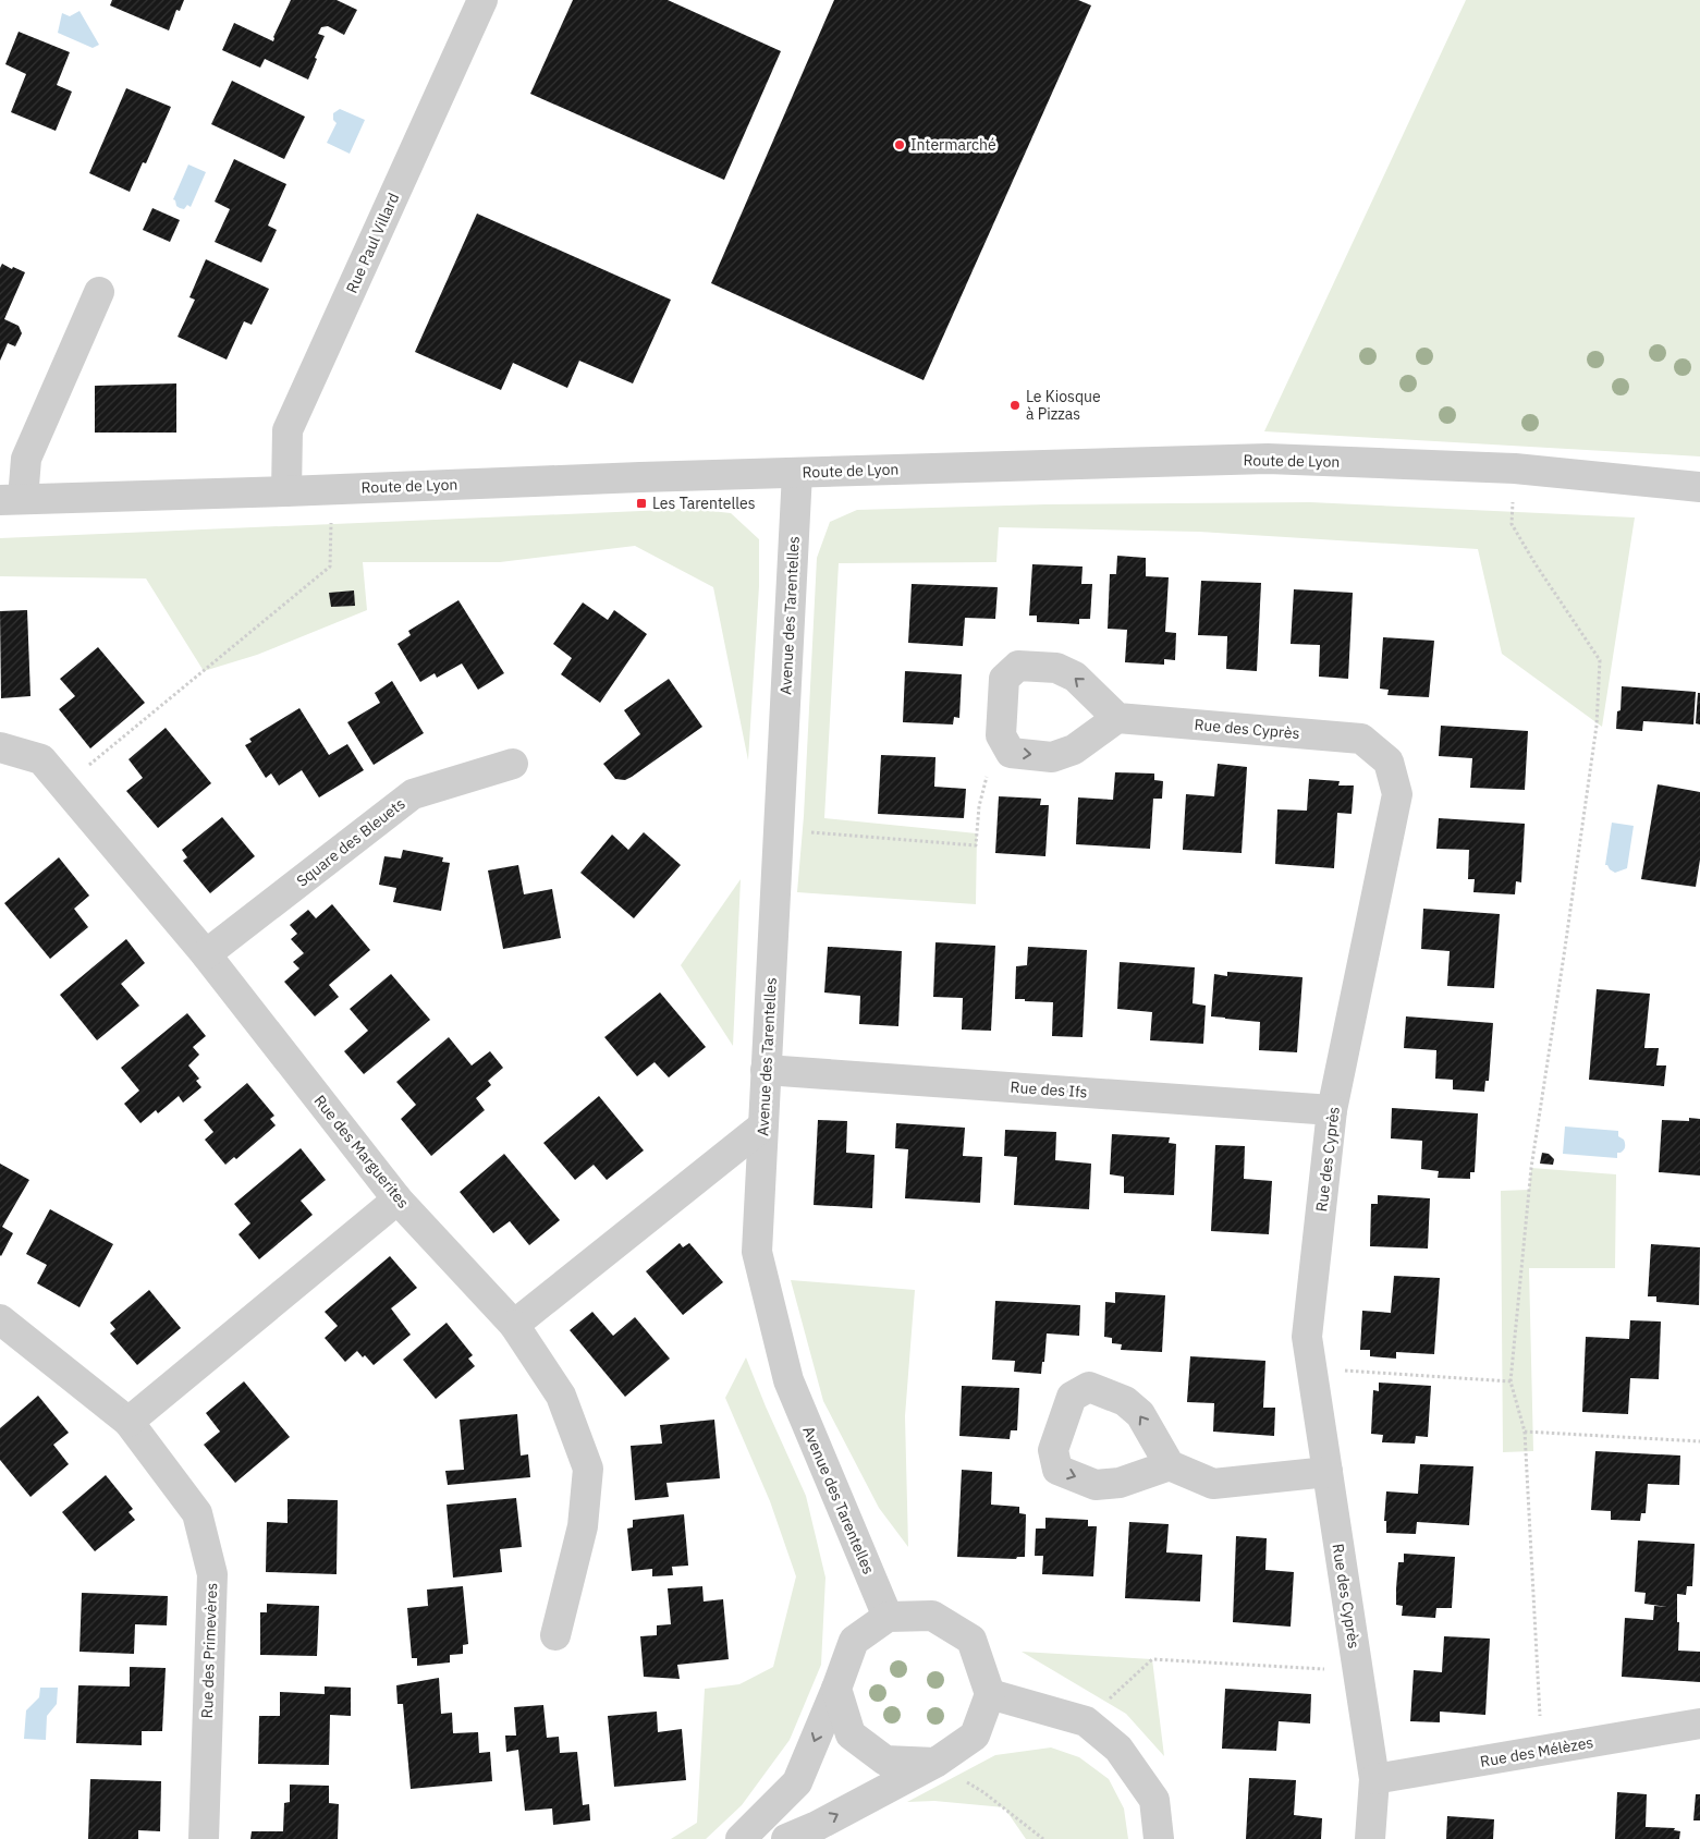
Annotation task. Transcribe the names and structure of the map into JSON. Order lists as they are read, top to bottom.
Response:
{
  "streets": {
    "street": [
      "Rue Paul Villard",
      "Route de Lyon",
      "Avenue des Tarentelles",
      "Rue des Cyprès",
      "Square des Bleuets",
      "Rue des Ifs",
      "Rue des Marguerites",
      "Rue des Primevères",
      "Rue des Mélèzes"
    ]
  },
  "crossings": [
    ["Rue Paul Villard", "Route de Lyon"],
    ["Route de Lyon", "Avenue des Tarentelles"],
    ["Avenue des Tarentelles", "Rue des Ifs"],
    ["Rue des Cyprès", "Rue des Ifs"],
    ["Rue des Cyprès", "Rue des Mélèzes"],
    ["Square des Bleuets", "Rue des Marguerites"]
  ],
  "places": {
    "other": ["Intermarché", "Le Kiosque à Pizzas"],
    "transit": ["Les Tarentelles"]
  }
}
